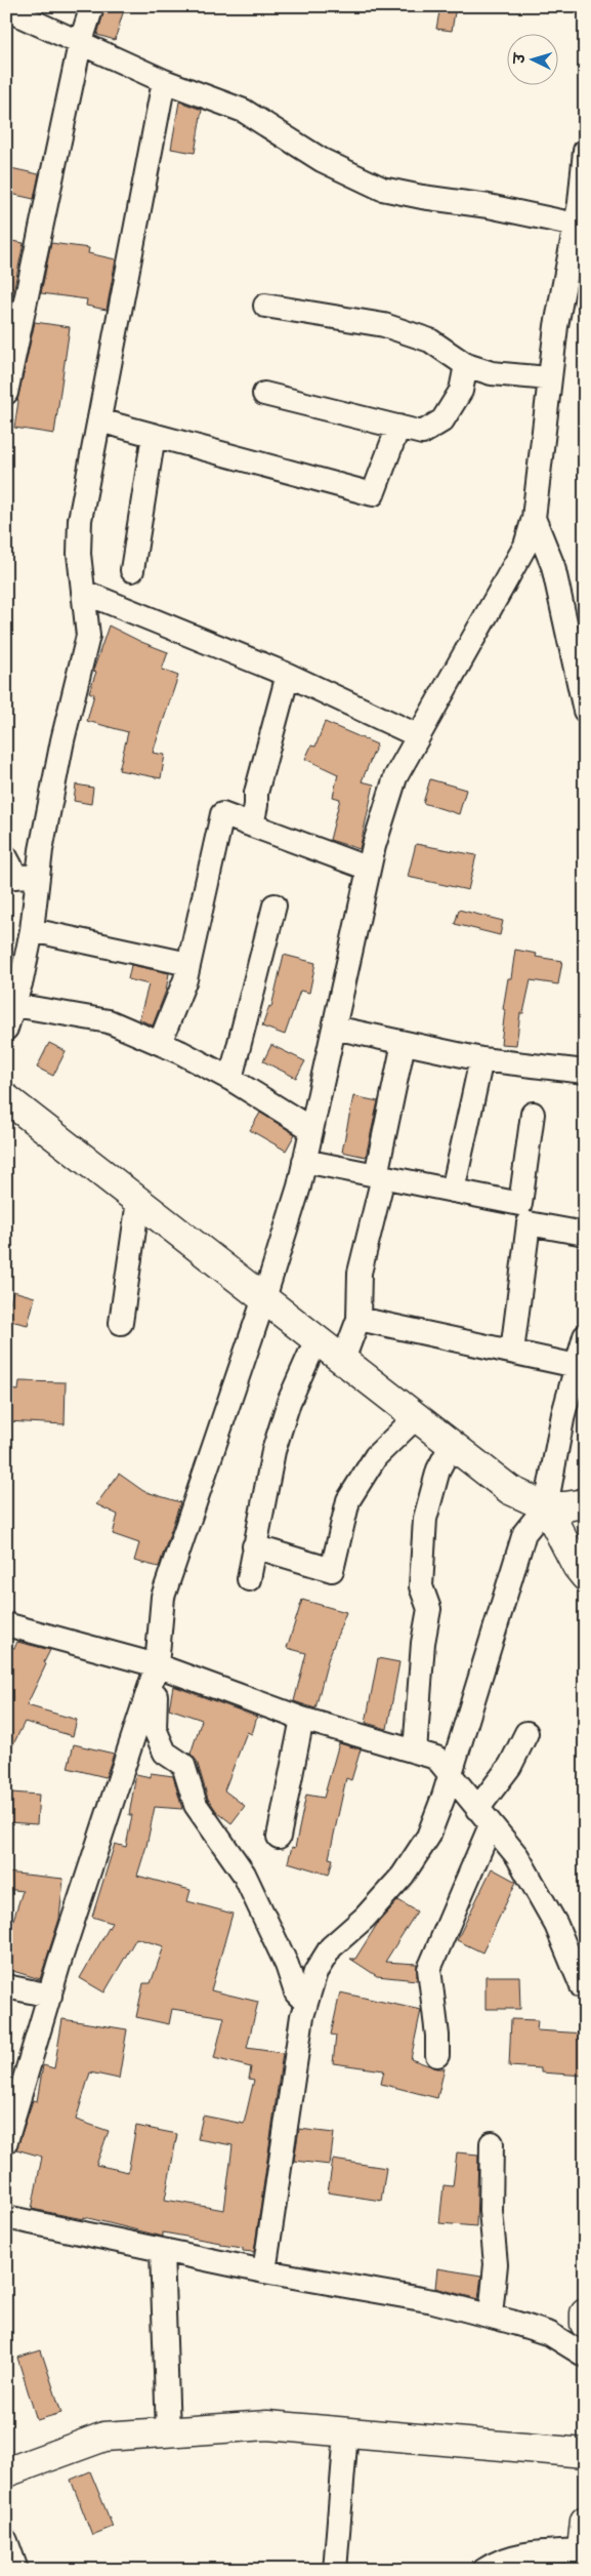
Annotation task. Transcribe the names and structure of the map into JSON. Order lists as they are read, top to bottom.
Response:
{
  "north": "left"
}
